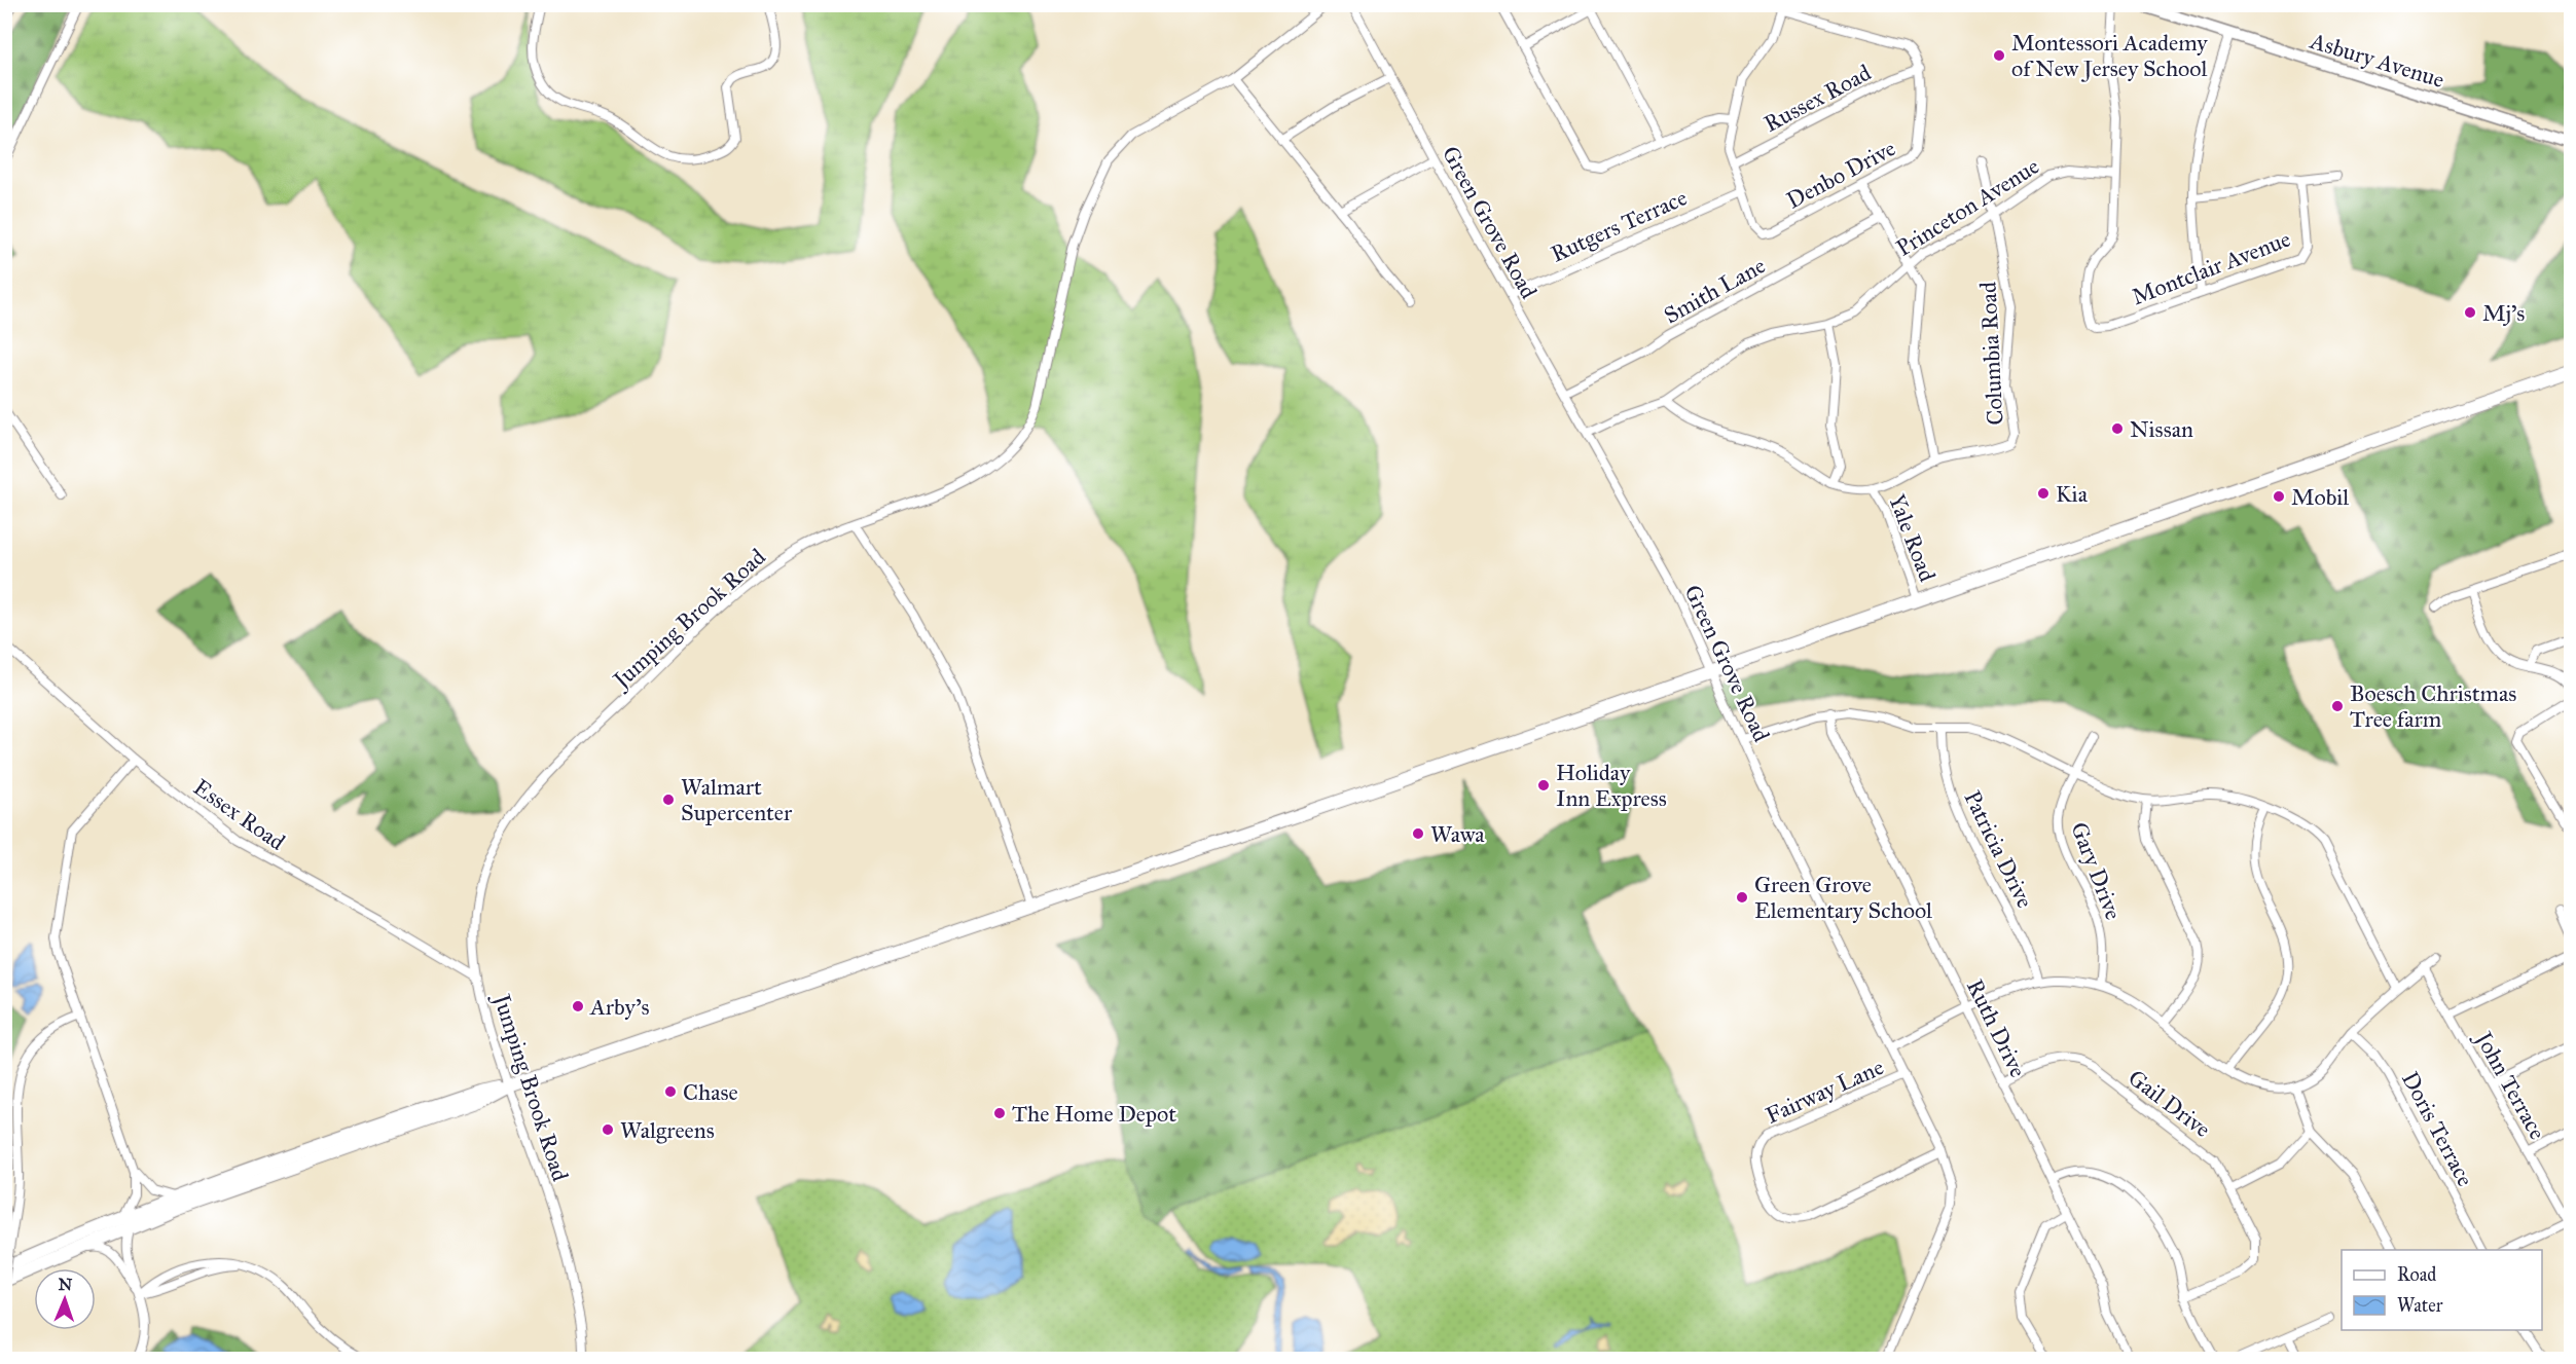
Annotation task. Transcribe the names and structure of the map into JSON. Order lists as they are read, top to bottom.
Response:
{
  "streets": {
    "main road": ["Asbury Avenue"],
    "street": [
      "Russex Road",
      "Denbo Drive",
      "Princeton Avenue",
      "Green Grove Road",
      "Rutgers Terrace",
      "Montclair Avenue",
      "Smith Lane",
      "Columbia Road",
      "Yale Road",
      "Jumping Brook Road",
      "Essex Road",
      "Patricia Drive",
      "Gary Drive",
      "Ruth Drive",
      "John Terrace",
      "Fairway Lane",
      "Gail Drive",
      "Doris Terrace"
    ]
  },
  "crossings": [
    ["Russex Road", "Denbo Drive"],
    ["Denbo Drive", "Rutgers Terrace"],
    ["Princeton Avenue", "Green Grove Road"],
    ["Princeton Avenue", "Montclair Avenue"],
    ["Princeton Avenue", "Columbia Road"],
    ["Green Grove Road", "Rutgers Terrace"],
    ["Green Grove Road", "Smith Lane"],
    ["Green Grove Road", "Fairway Lane"],
    ["Jumping Brook Road", "Essex Road"],
    ["Ruth Drive", "Gail Drive"]
  ],
  "places": [
    "Montessori Academy of New Jersey School",
    "Mj's",
    "Nissan",
    "Kia",
    "Mobil",
    "Boesch Christmas Tree farm",
    "Holiday Inn Express",
    "Walmart Supercenter",
    "Wawa",
    "Green Grove Elementary School",
    "Arby's",
    "Chase",
    "The Home Depot",
    "Walgreens"
  ],
  "legend": ["Road", "Water"],
  "north": "top"
}
